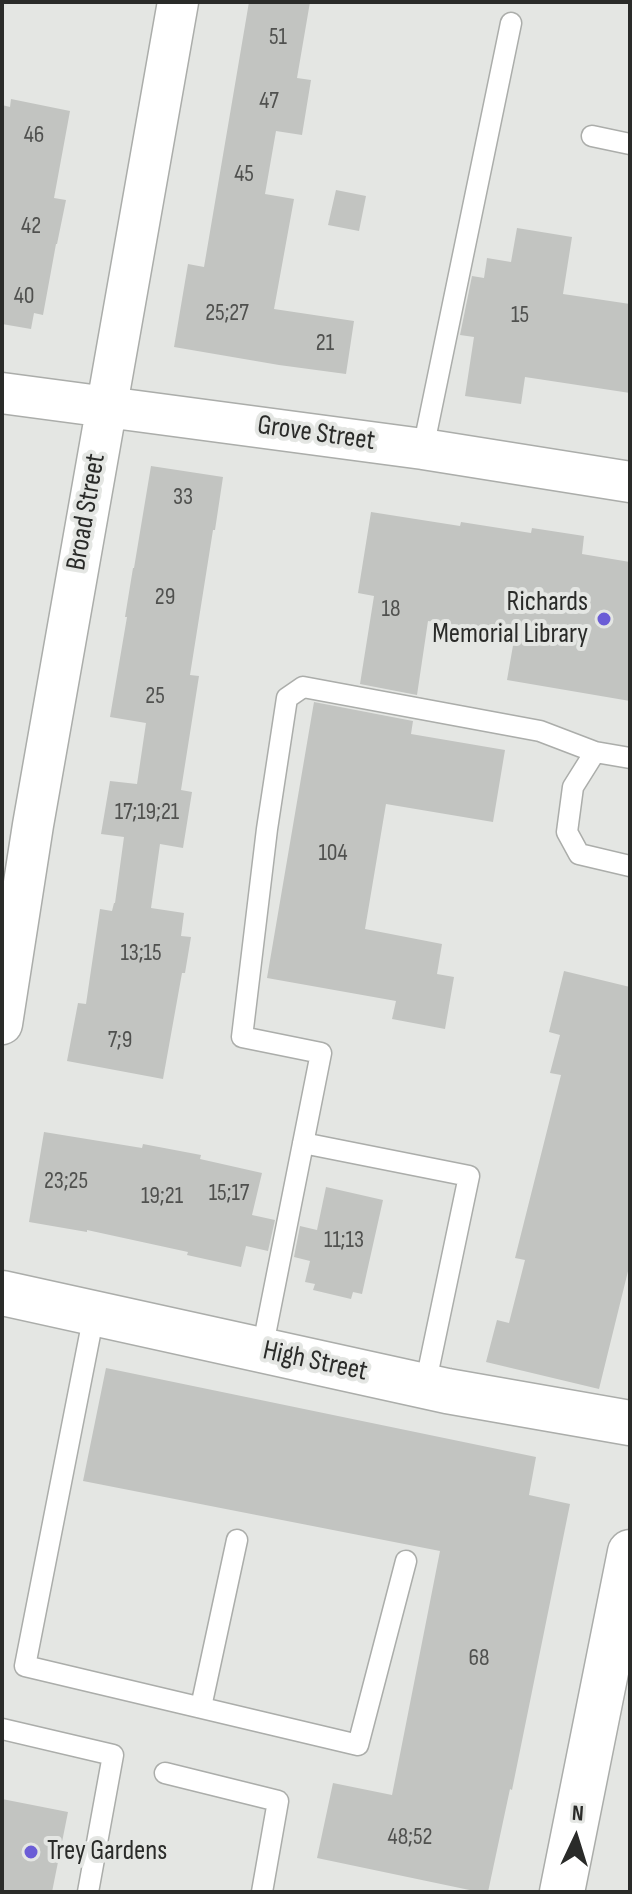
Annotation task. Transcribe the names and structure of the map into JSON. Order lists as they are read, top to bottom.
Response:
{
  "streets": {
    "street": ["Grove Street", "Broad Street", "High Street"]
  },
  "crossings": [
    ["Grove Street", "Broad Street"]
  ],
  "places": ["Richards Memorial Library", "Trey Gardens"],
  "house_numbers": [
    "51",
    "47",
    "46",
    "45",
    "42",
    "40",
    "25;27",
    "15",
    "21",
    "33",
    "29",
    "18",
    "25",
    "17;19;21",
    "104",
    "13;15",
    "7;9",
    "23;25",
    "15;17",
    "19;21",
    "11;13",
    "68",
    "48;52"
  ],
  "north": "top"
}
